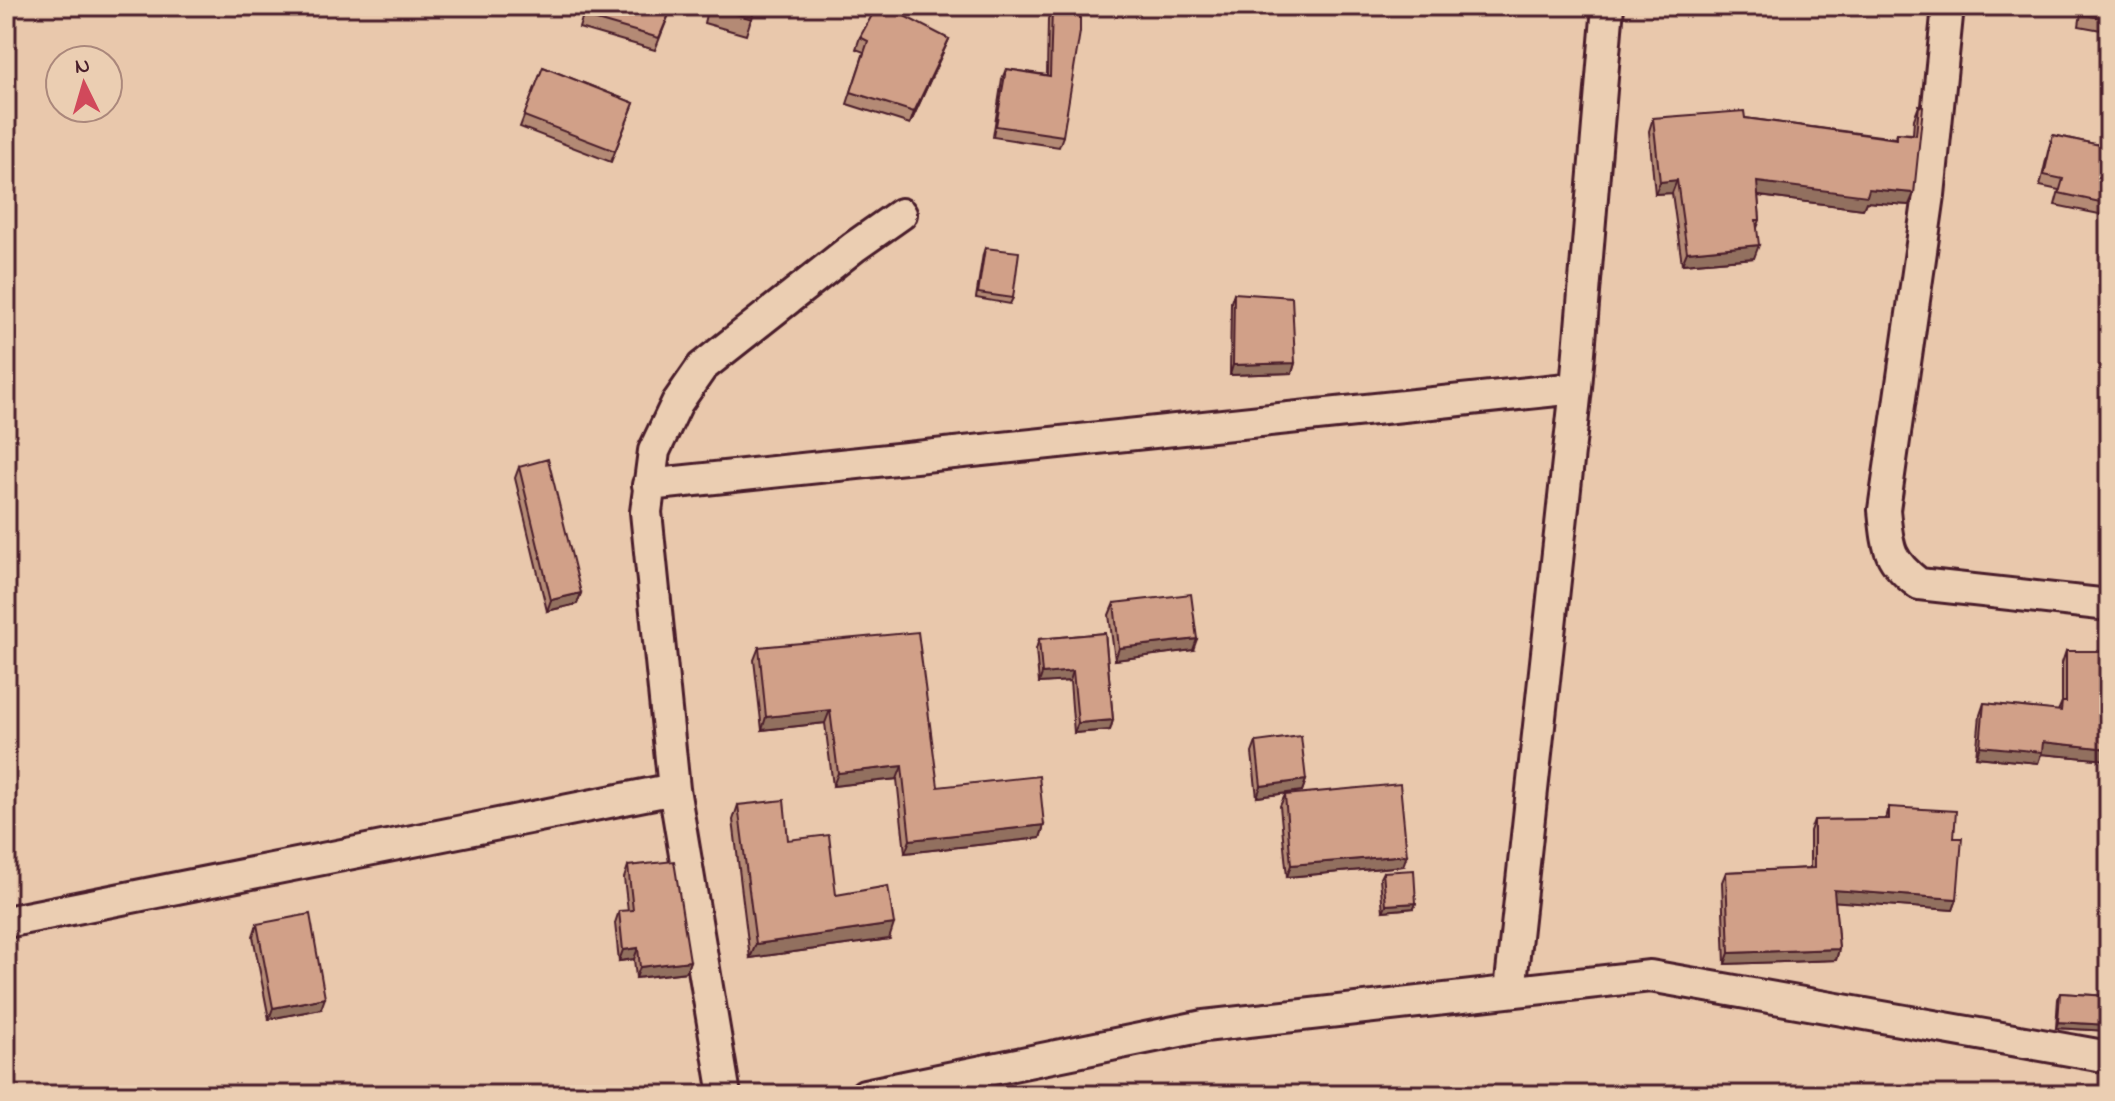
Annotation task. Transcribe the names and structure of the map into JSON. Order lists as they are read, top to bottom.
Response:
{
  "north": "top"
}
